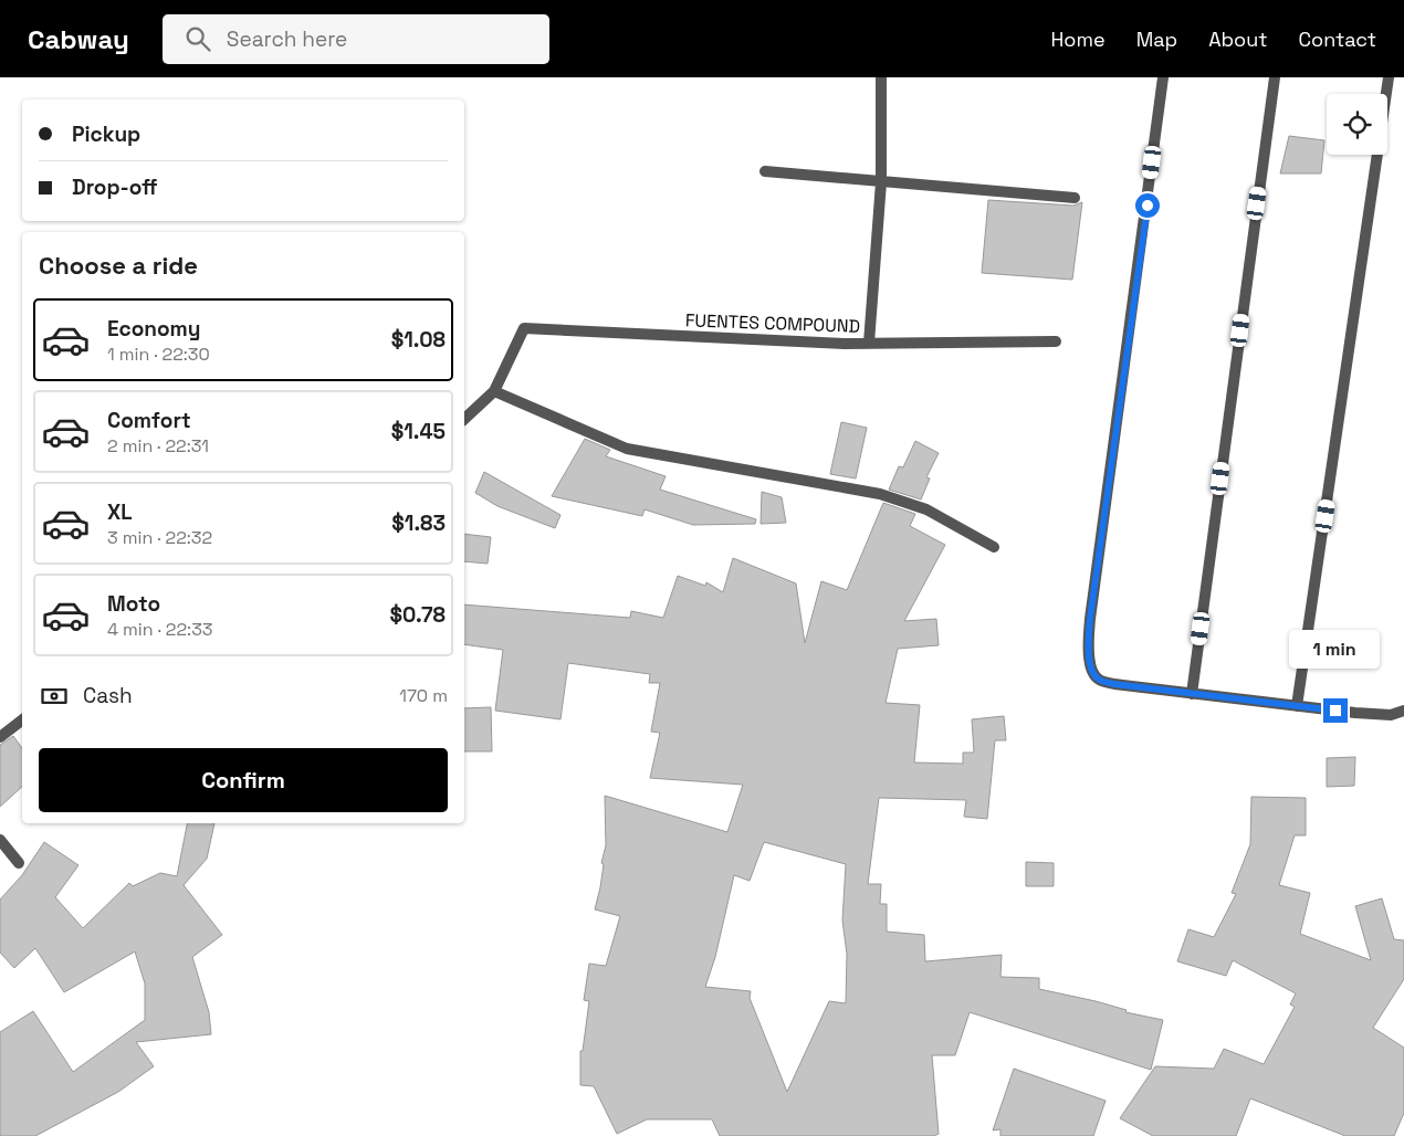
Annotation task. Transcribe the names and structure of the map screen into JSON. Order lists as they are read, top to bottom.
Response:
{
  "streets": {
    "street": ["FUENTES COMPOUND"]
  },
  "page": {
    "header": "Cabway",
    "search": "Search here",
    "nav": [
      "Home",
      "Map",
      "About",
      "Contact"
    ],
    "banner": ["Pickup", "Drop-off"],
    "heading": "Choose a ride",
    "list": [
      {
        "name": "Economy",
        "note": "1 min · 22:30",
        "value": "$1.08"
      },
      {
        "name": "Comfort",
        "note": "2 min · 22:31",
        "value": "$1.45"
      },
      {
        "name": "XL",
        "note": "3 min · 22:32",
        "value": "$1.83"
      },
      {
        "name": "Moto",
        "note": "4 min · 22:33",
        "value": "$0.78"
      }
    ],
    "bubble": "1 min",
    "pay": ["Cash", "170 m"],
    "buttons": "Confirm"
  }
}
